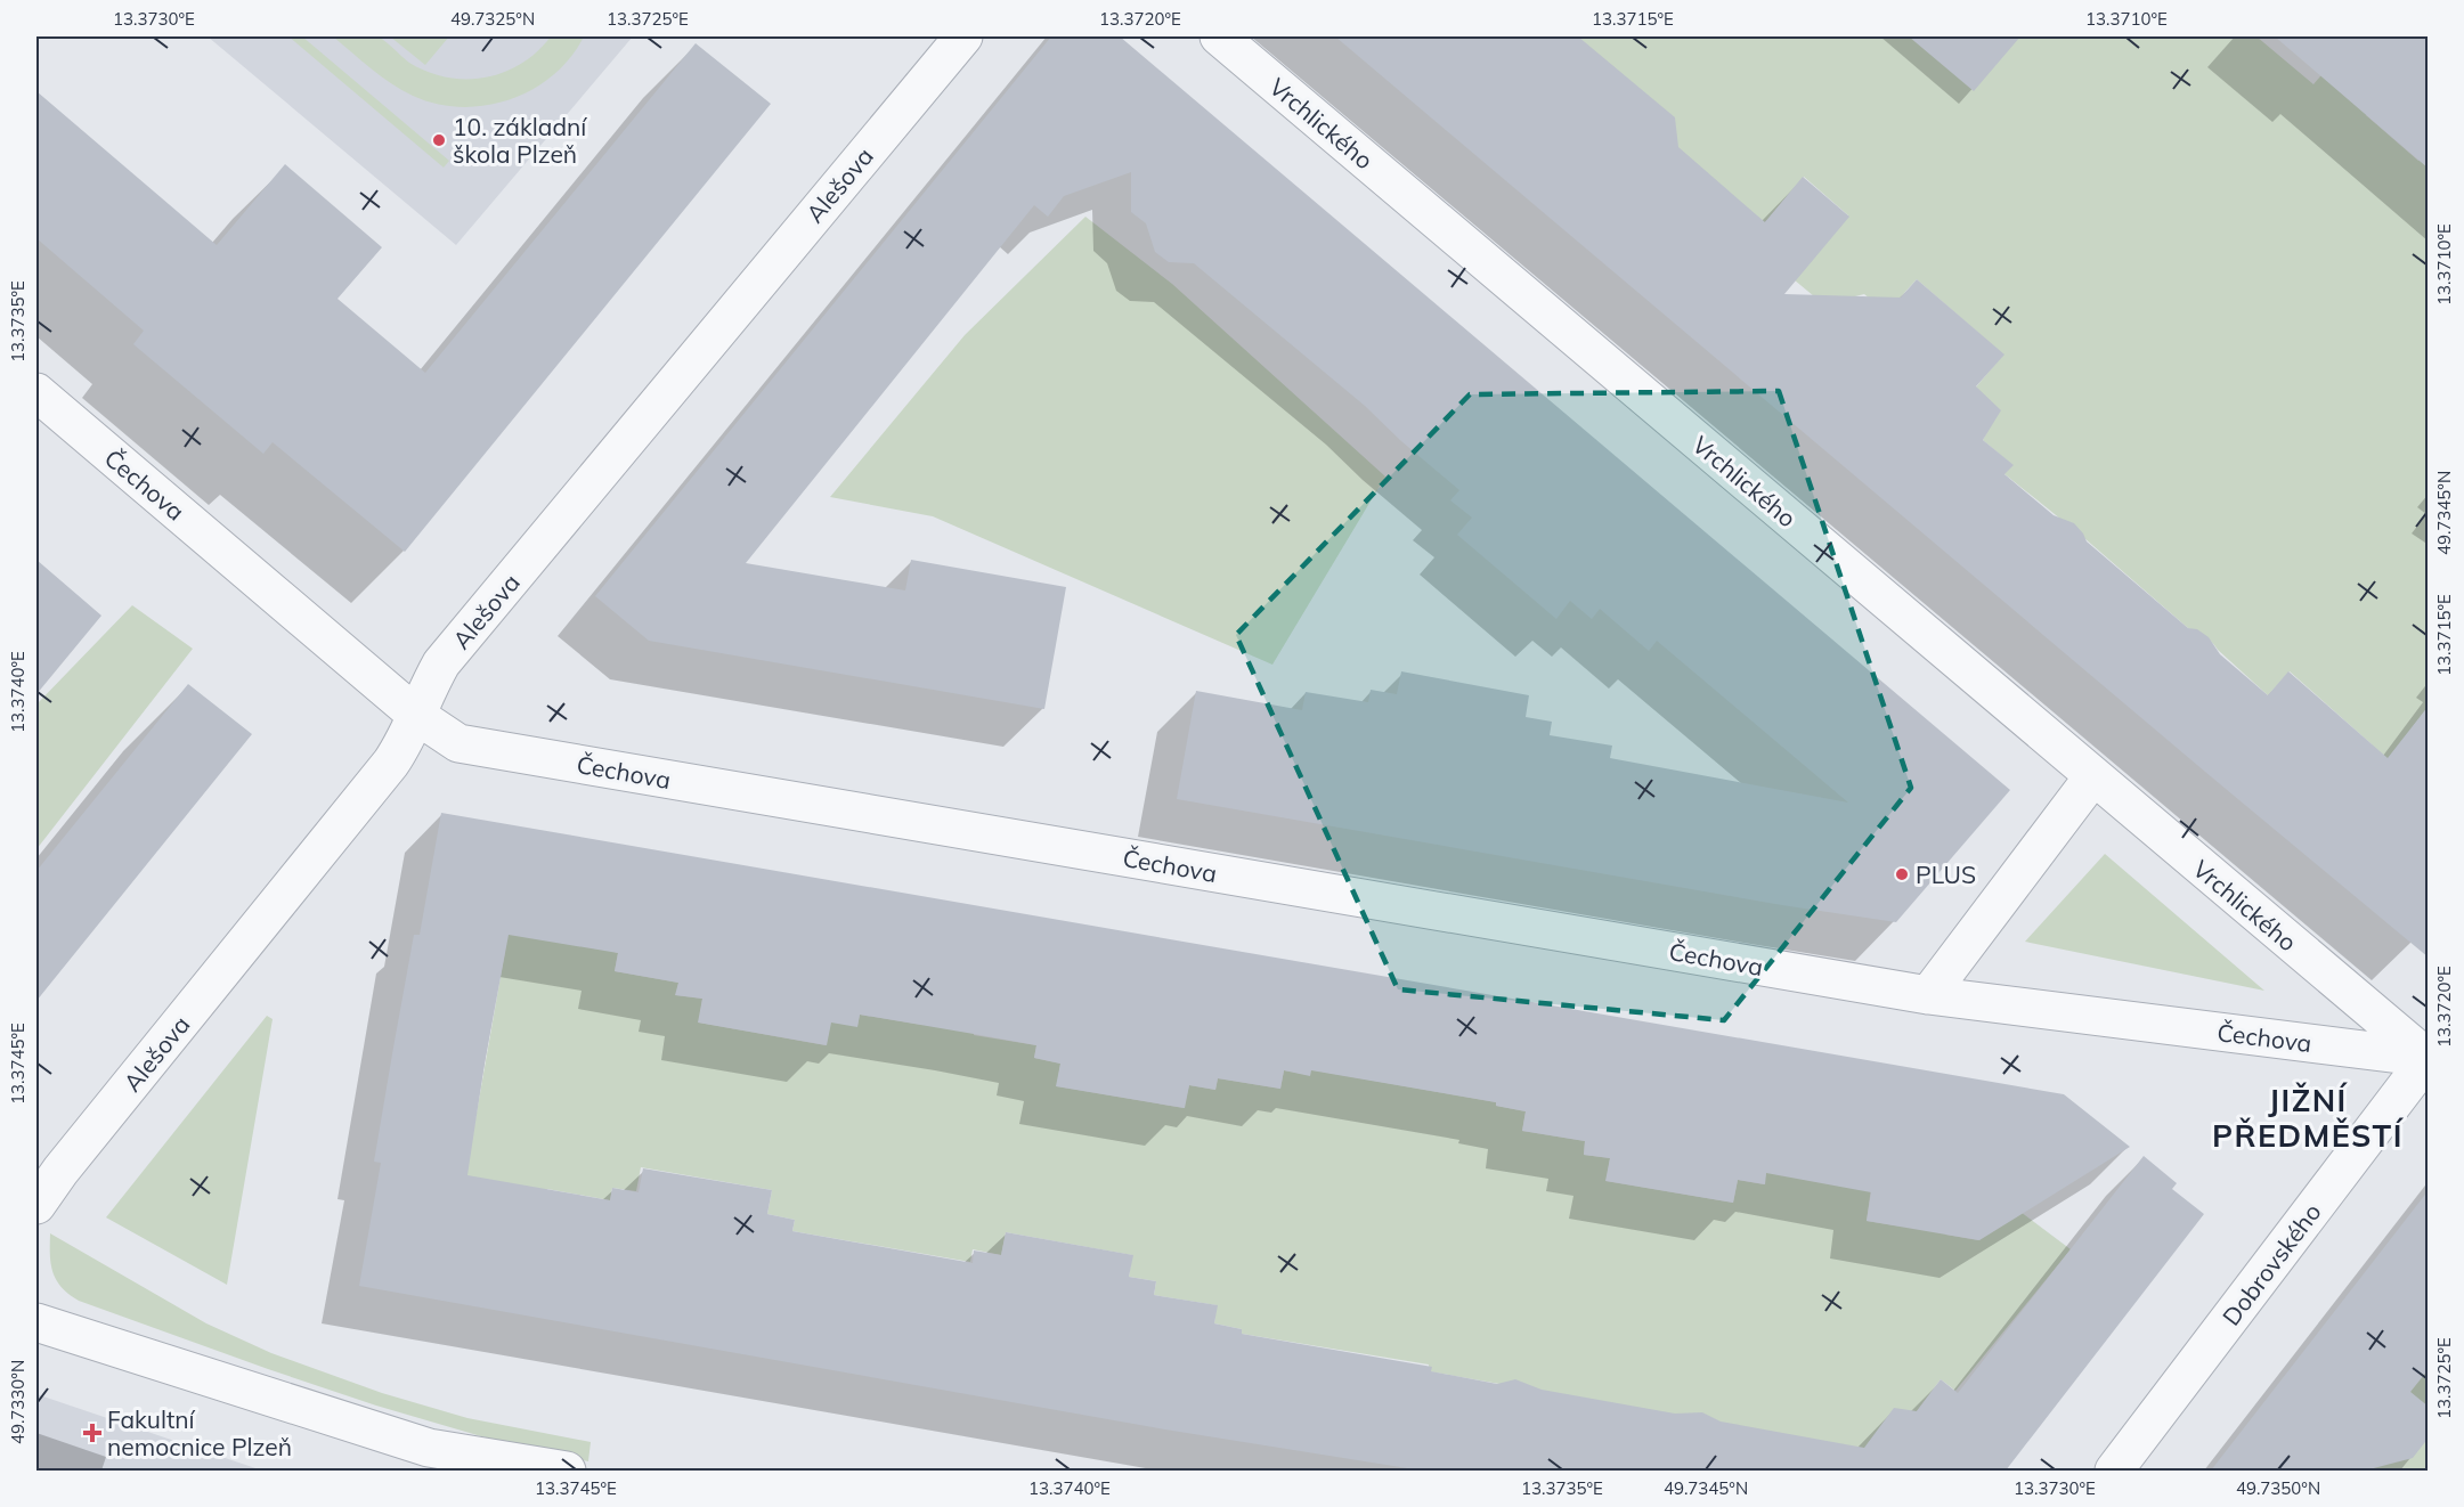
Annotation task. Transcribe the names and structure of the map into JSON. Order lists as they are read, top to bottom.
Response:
{
  "streets": {
    "street": [
      "Vrchlického",
      "Alešova",
      "Čechova",
      "Dobrovského"
    ]
  },
  "crossings": [
    ["Vrchlického", "Čechova"],
    ["Vrchlického", "Dobrovského"],
    ["Alešova", "Čechova"],
    ["Čechova", "Dobrovského"]
  ],
  "districts": ["JIŽNÍ PŘEDMĚSTÍ"],
  "places": {
    "other": ["10. základní škola Plzeň", "PLUS"],
    "health": ["Fakultní nemocnice Plzeň"]
  },
  "coordinates": [
    "13.3730°E",
    "49.7325°N",
    "13.3725°E",
    "13.3720°E",
    "13.3715°E",
    "13.3710°E",
    "13.3735°E",
    "49.7345°N",
    "13.3740°E",
    "13.3745°E",
    "49.7330°N",
    "49.7350°N"
  ]
}
